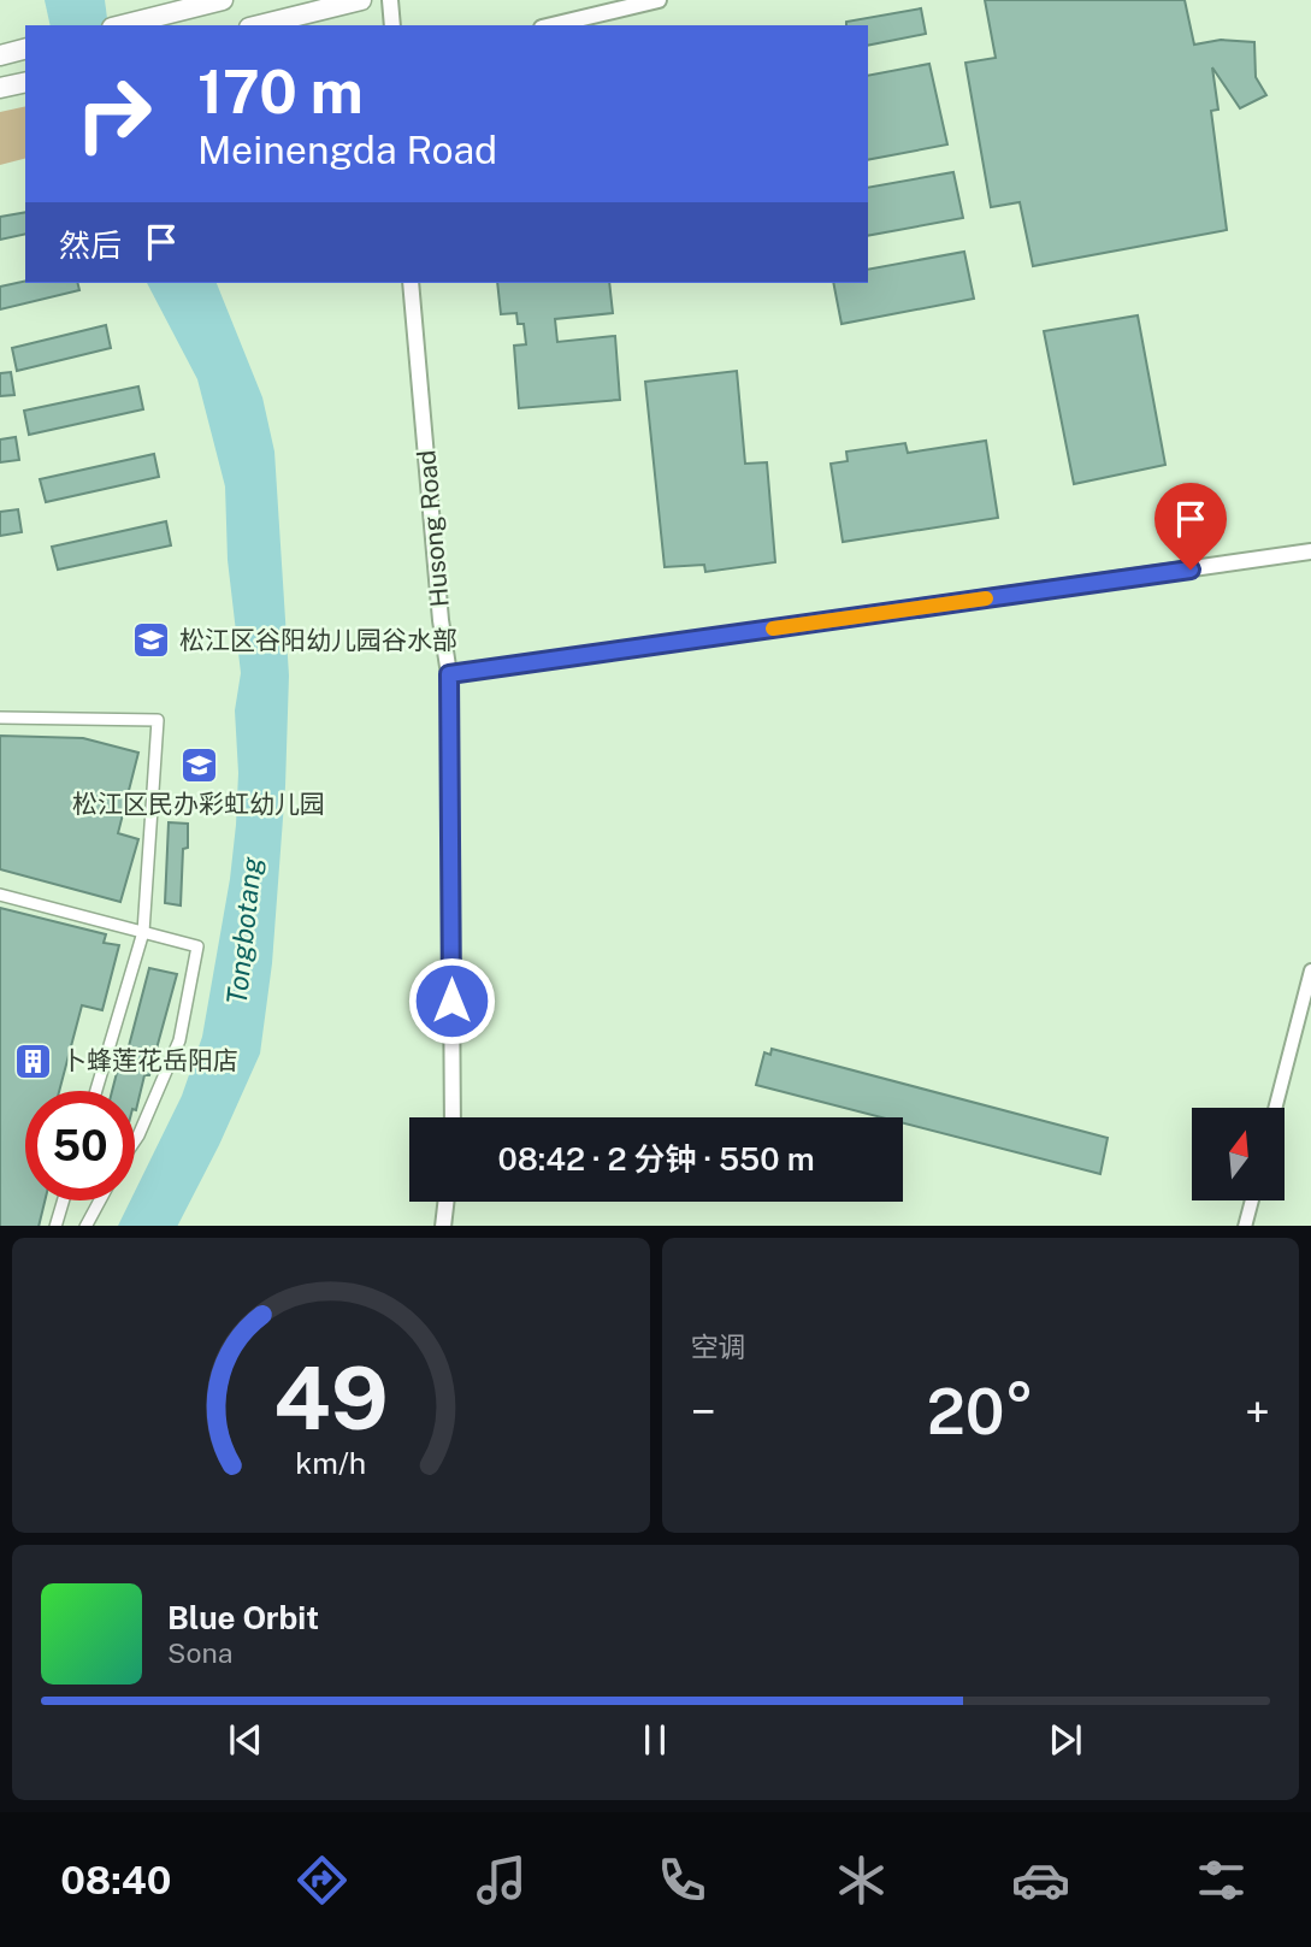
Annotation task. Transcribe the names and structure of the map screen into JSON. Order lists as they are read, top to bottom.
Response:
{
  "streets": {
    "main road": ["Husong Road"]
  },
  "water": ["Tongbotang"],
  "places": {
    "school or university": ["松江区谷阳幼儿园谷水部", "松江区民办彩虹幼儿园"],
    "building": ["卜蜂莲花岳阳店"]
  },
  "north": "top",
  "page": {
    "turn": ["170 m", "Meinengda Road"],
    "then": "然后",
    "limit": "50",
    "trip": "08:42 · 2 分钟 · 550 m",
    "tile": "空调",
    "heat": ["−", "20°", "+"],
    "song": ["Blue Orbit", "Sona"],
    "tabs": "08:40",
    "gauge": ["49", "km/h"]
  }
}
